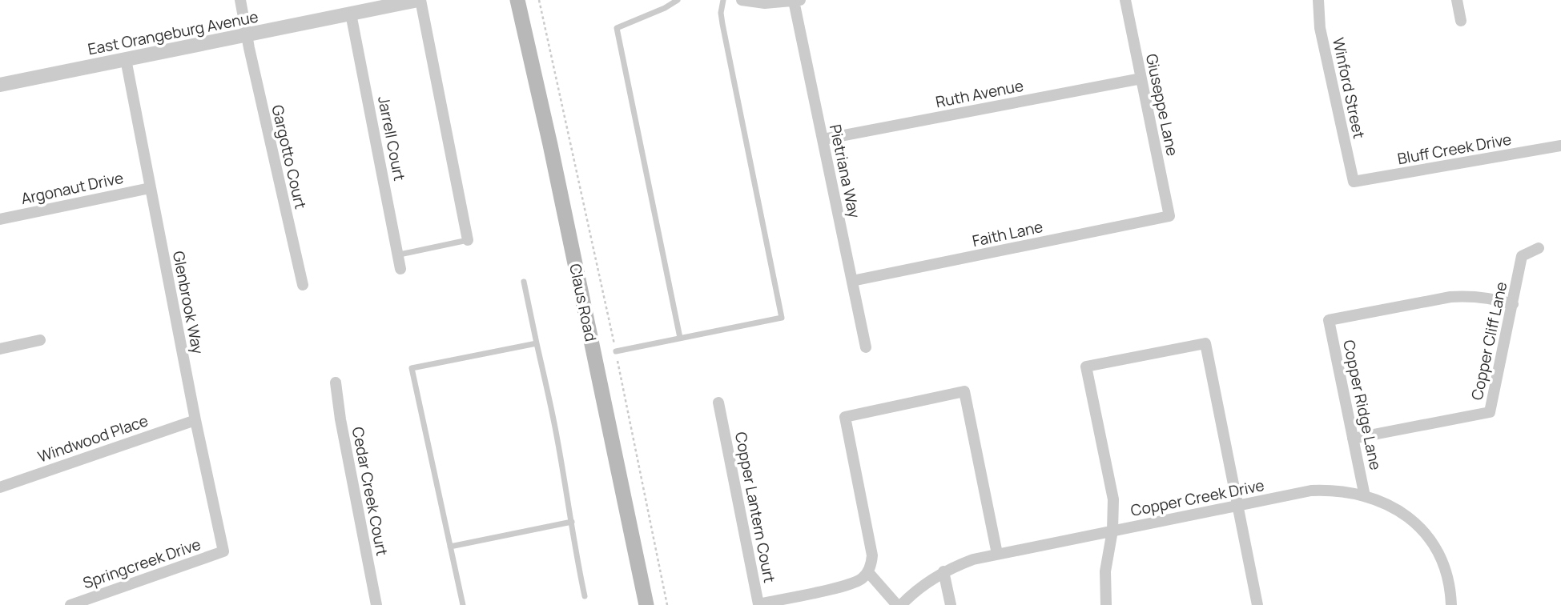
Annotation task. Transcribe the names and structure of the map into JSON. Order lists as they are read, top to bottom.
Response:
{
  "streets": {
    "main road": ["Claus Road"],
    "street": [
      "East Orangeburg Avenue",
      "Winford Street",
      "Ruth Avenue",
      "Giuseppe Lane",
      "Jarrell Court",
      "Bluff Creek Drive",
      "Gargotto Court",
      "Pietriana Way",
      "Argonaut Drive",
      "Faith Lane",
      "Glenbrook Way",
      "Copper Cliff Lane",
      "Copper Ridge Lane",
      "Windwood Place",
      "Cedar Creek Court",
      "Copper Creek Drive",
      "Copper Lantern Court",
      "Springcreek Drive"
    ]
  },
  "crossings": [
    ["East Orangeburg Avenue", "Jarrell Court"],
    ["East Orangeburg Avenue", "Gargotto Court"],
    ["East Orangeburg Avenue", "Glenbrook Way"],
    ["Winford Street", "Bluff Creek Drive"],
    ["Ruth Avenue", "Giuseppe Lane"],
    ["Ruth Avenue", "Pietriana Way"],
    ["Giuseppe Lane", "Faith Lane"],
    ["Pietriana Way", "Faith Lane"],
    ["Argonaut Drive", "Glenbrook Way"],
    ["Glenbrook Way", "Windwood Place"],
    ["Glenbrook Way", "Springcreek Drive"],
    ["Copper Cliff Lane", "Copper Ridge Lane"],
    ["Copper Ridge Lane", "Copper Creek Drive"]
  ]
}
